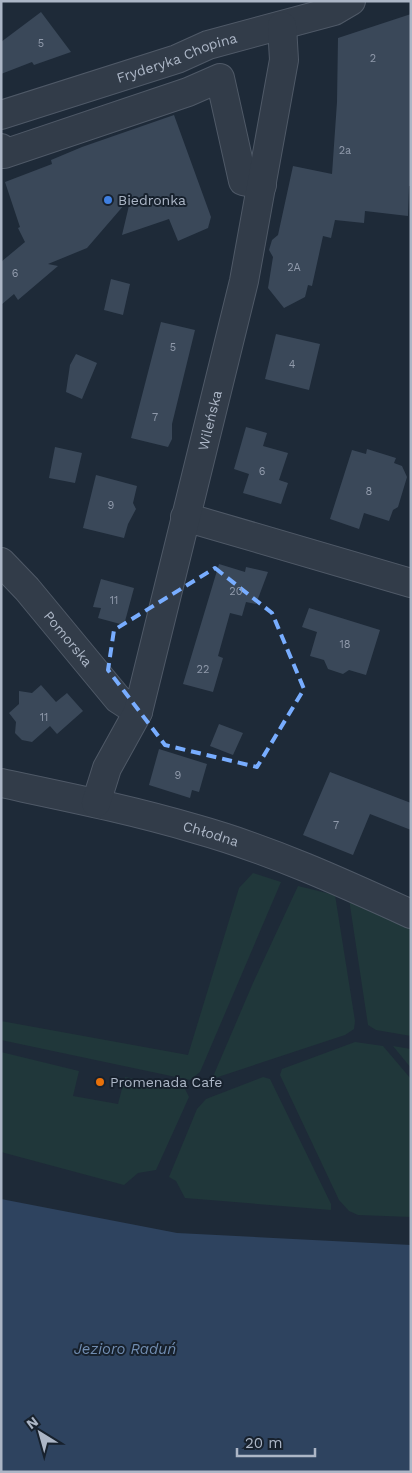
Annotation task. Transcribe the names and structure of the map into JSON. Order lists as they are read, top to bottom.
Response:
{
  "streets": {
    "street": [
      "Fryderyka Chopina",
      "Wileńska",
      "Pomorska",
      "Chłodna"
    ]
  },
  "crossings": [
    ["Fryderyka Chopina", "Wileńska"],
    ["Wileńska", "Pomorska"],
    ["Wileńska", "Chłodna"]
  ],
  "water": ["Jezioro Raduń"],
  "places": ["Biedronka", "Promenada Cafe"],
  "house_numbers": [
    "5",
    "2",
    "2a",
    "2A",
    "6",
    "5",
    "4",
    "7",
    "6",
    "8",
    "9",
    "20",
    "11",
    "18",
    "22",
    "11",
    "9",
    "7"
  ],
  "scale_bar": "20 m",
  "north": "top left"
}
